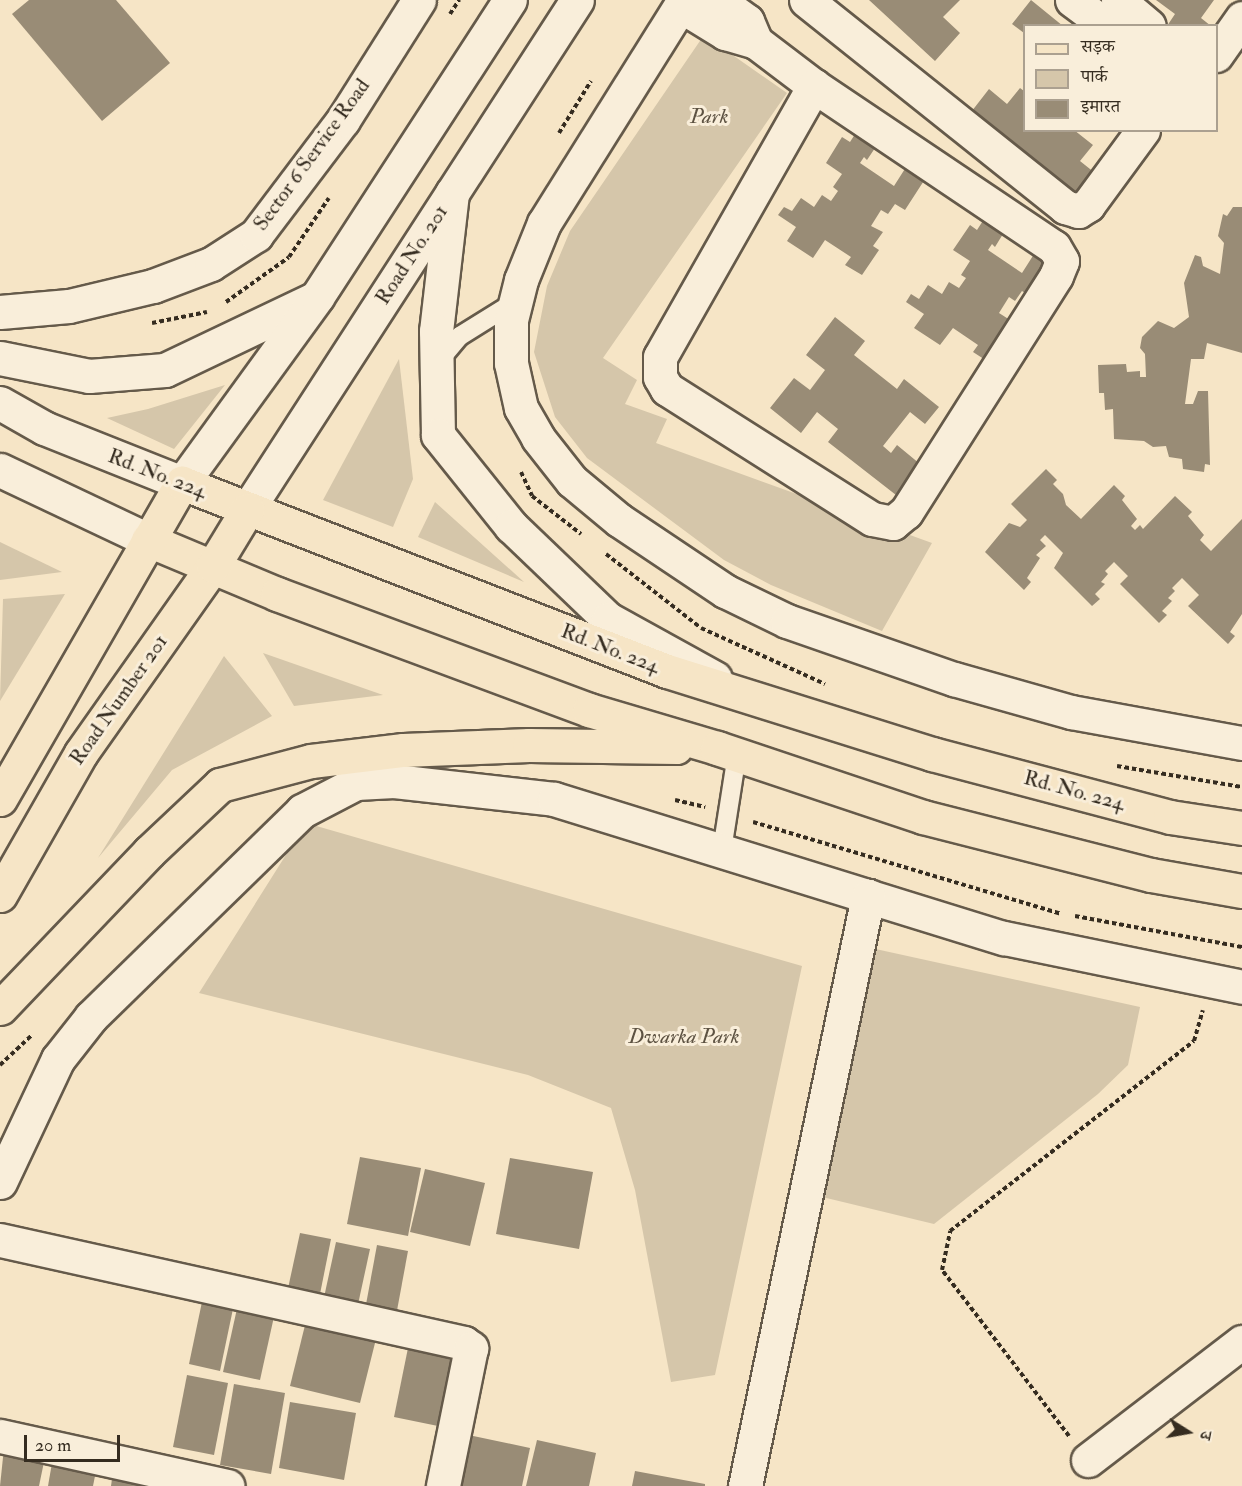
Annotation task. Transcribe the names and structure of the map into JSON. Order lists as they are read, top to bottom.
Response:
{
  "streets": {
    "main road": ["Rd. No. 224", "Road Number 201"],
    "street": ["Sector 6 Service Road", "Road No. 201"]
  },
  "crossings": [
    ["Road No. 201", "Rd. No. 224"],
    ["Road No. 201", "Road Number 201"],
    ["Rd. No. 224", "Road Number 201"]
  ],
  "parks": ["Park", "Dwarka Park"],
  "legend": ["सड़क", "पार्क", "इमारत"],
  "scale_bar": "20 m",
  "north": "right"
}
